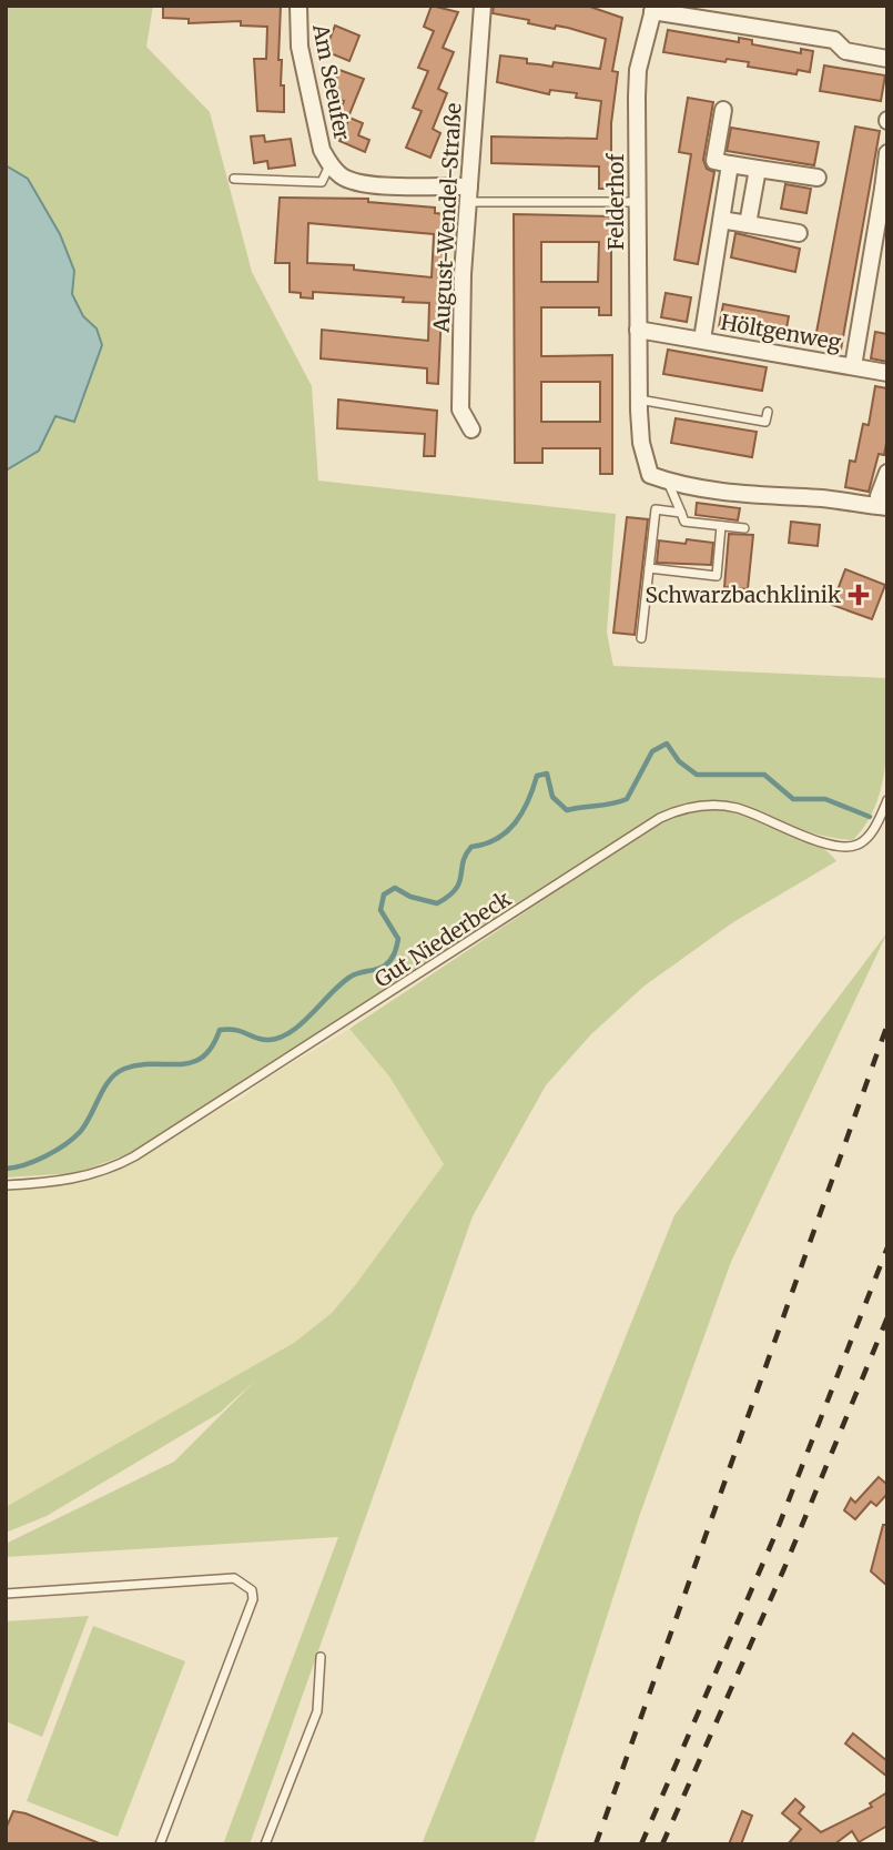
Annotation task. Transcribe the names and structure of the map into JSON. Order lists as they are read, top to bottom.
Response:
{
  "streets": {
    "street": [
      "Am Seeufer",
      "Felderhof",
      "August-Wendel-Straße",
      "Höltgenweg"
    ],
    "lane": ["Gut Niederbeck"]
  },
  "crossings": [
    ["Am Seeufer", "August-Wendel-Straße"],
    ["Felderhof", "Höltgenweg"]
  ],
  "places": {
    "health": ["Schwarzbachklinik"]
  }
}
